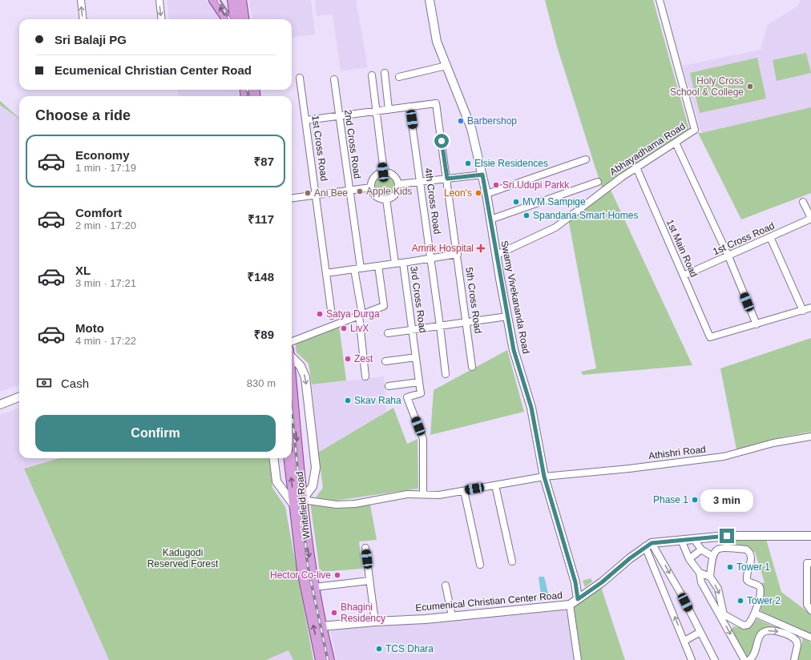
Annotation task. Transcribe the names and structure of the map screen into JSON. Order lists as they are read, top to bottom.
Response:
{
  "streets": {
    "main road": ["Whitefield Road"],
    "street": [
      "2nd Cross Road",
      "1st Cross Road",
      "Abhayadhama Road",
      "4th Cross Road",
      "1st Main Road",
      "Swamy Vivekananda Road",
      "3rd Cross Road",
      "5th Cross Road",
      "Athishri Road",
      "Ecumenical Christian Center Road"
    ]
  },
  "crossings": [
    ["1st Cross Road", "1st Main Road"],
    ["Abhayadhama Road", "1st Main Road"],
    ["Abhayadhama Road", "Swamy Vivekananda Road"],
    ["4th Cross Road", "5th Cross Road"],
    ["Swamy Vivekananda Road", "Athishri Road"],
    ["Swamy Vivekananda Road", "Ecumenical Christian Center Road"],
    ["3rd Cross Road", "Athishri Road"],
    ["Athishri Road", "Whitefield Road"],
    ["Whitefield Road", "Ecumenical Christian Center Road"]
  ],
  "parks": ["Kadugodi Reserved Forest"],
  "places": {
    "other": [
      "Holy Cross School & College",
      "Barbershop",
      "Elsie Residences",
      "Sri Udupi Parkk",
      "Apple Kids",
      "Ani Bee",
      "Leon's",
      "MVM Sampige",
      "Spandana Smart Homes",
      "Satya Durga",
      "LivX",
      "Zest",
      "Skav Raha",
      "Phase 1",
      "Tower 1",
      "Hector Co-live",
      "Tower 2",
      "Bhagini Residency",
      "TCS Dhara"
    ],
    "health": ["Amrik Hospital"]
  },
  "page": {
    "banner": ["Sri Balaji PG", "Ecumenical Christian Center Road"],
    "heading": "Choose a ride",
    "list": [
      {
        "name": "Economy",
        "note": "1 min · 17:19",
        "value": "₹87"
      },
      {
        "name": "Comfort",
        "note": "2 min · 17:20",
        "value": "₹117"
      },
      {
        "name": "XL",
        "note": "3 min · 17:21",
        "value": "₹148"
      },
      {
        "name": "Moto",
        "note": "4 min · 17:22",
        "value": "₹89"
      }
    ],
    "pay": ["Cash", "830 m"],
    "buttons": "Confirm",
    "bubble": "3 min"
  }
}
